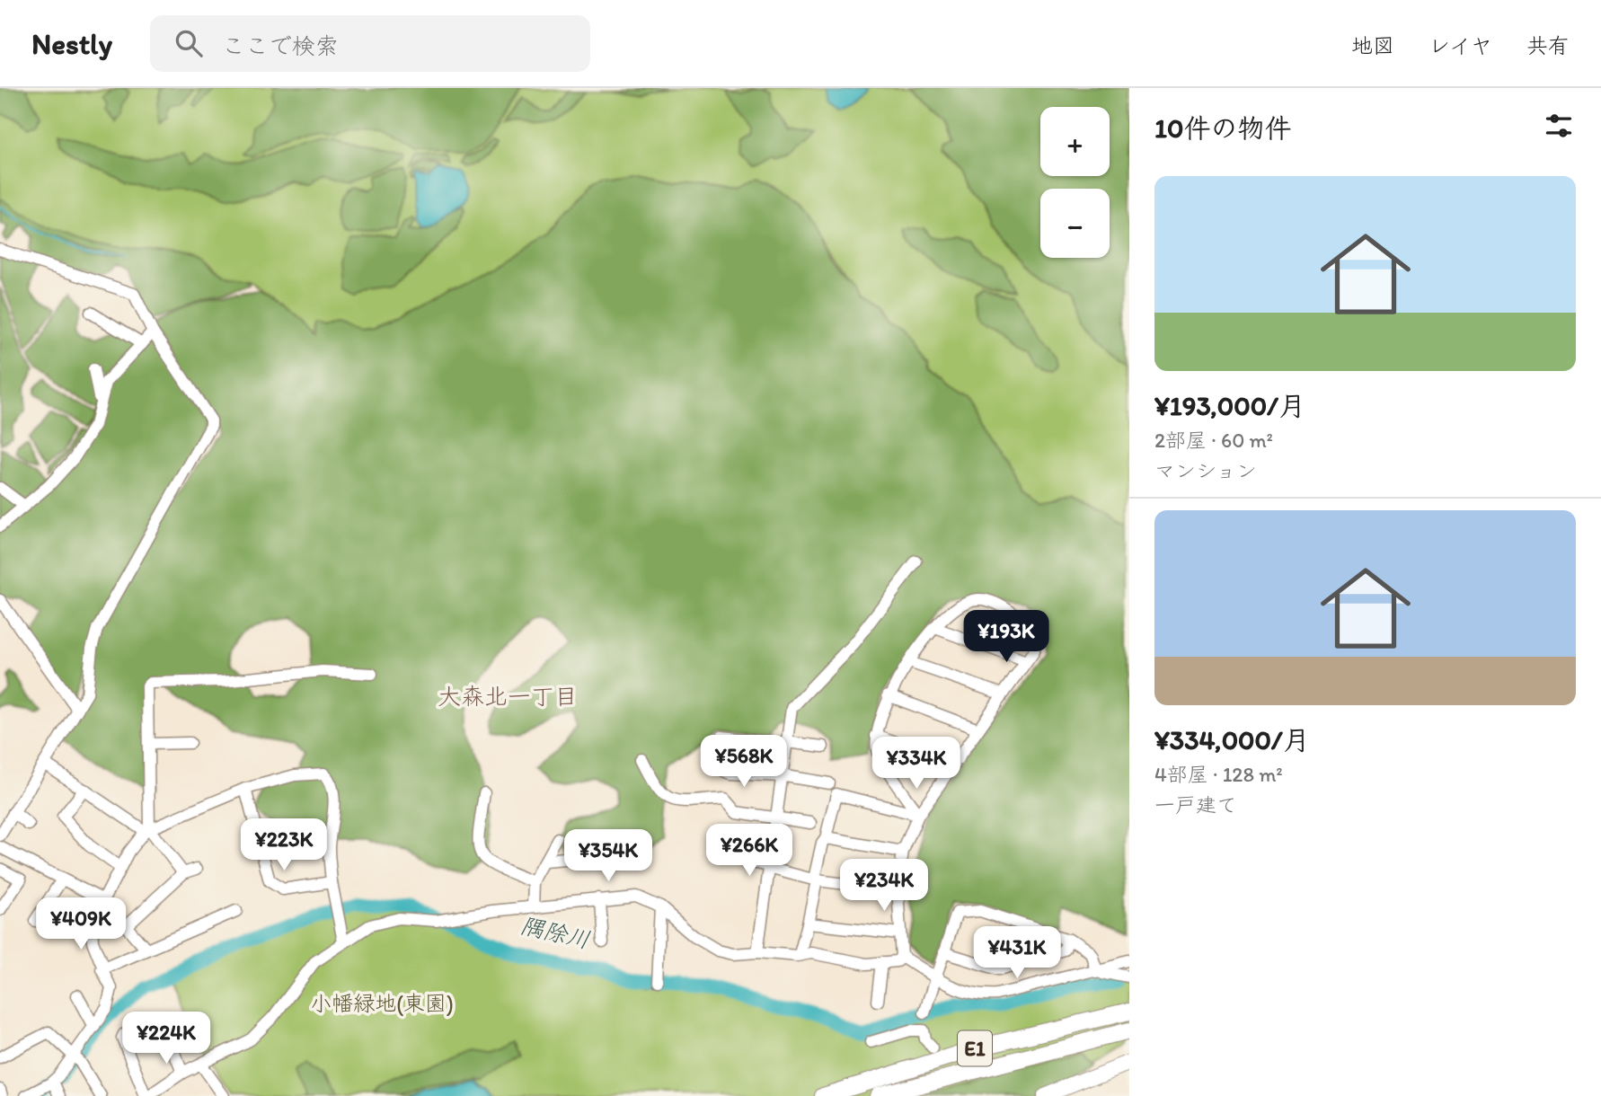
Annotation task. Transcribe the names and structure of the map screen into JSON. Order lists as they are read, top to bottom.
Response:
{
  "streets": {
    "highway": ["E1"]
  },
  "districts": ["大森北一丁目"],
  "water": ["隅除川"],
  "parks": ["小幡緑地(東園)"],
  "page": {
    "header": "Nestly",
    "search": "ここで検索",
    "nav": ["地図", "レイヤ", "共有"],
    "heading": "10件の物件",
    "map_buttons": ["+", "−"],
    "list": [
      {
        "name": "¥193,000/月",
        "note": "2部屋 · 60 m² · マンション"
      },
      {
        "name": "¥334,000/月",
        "note": "4部屋 · 128 m² · 一戸建て"
      }
    ],
    "price": [
      "¥193K",
      "¥568K",
      "¥334K",
      "¥223K",
      "¥266K",
      "¥354K",
      "¥234K",
      "¥409K",
      "¥431K",
      "¥224K"
    ]
  }
}
